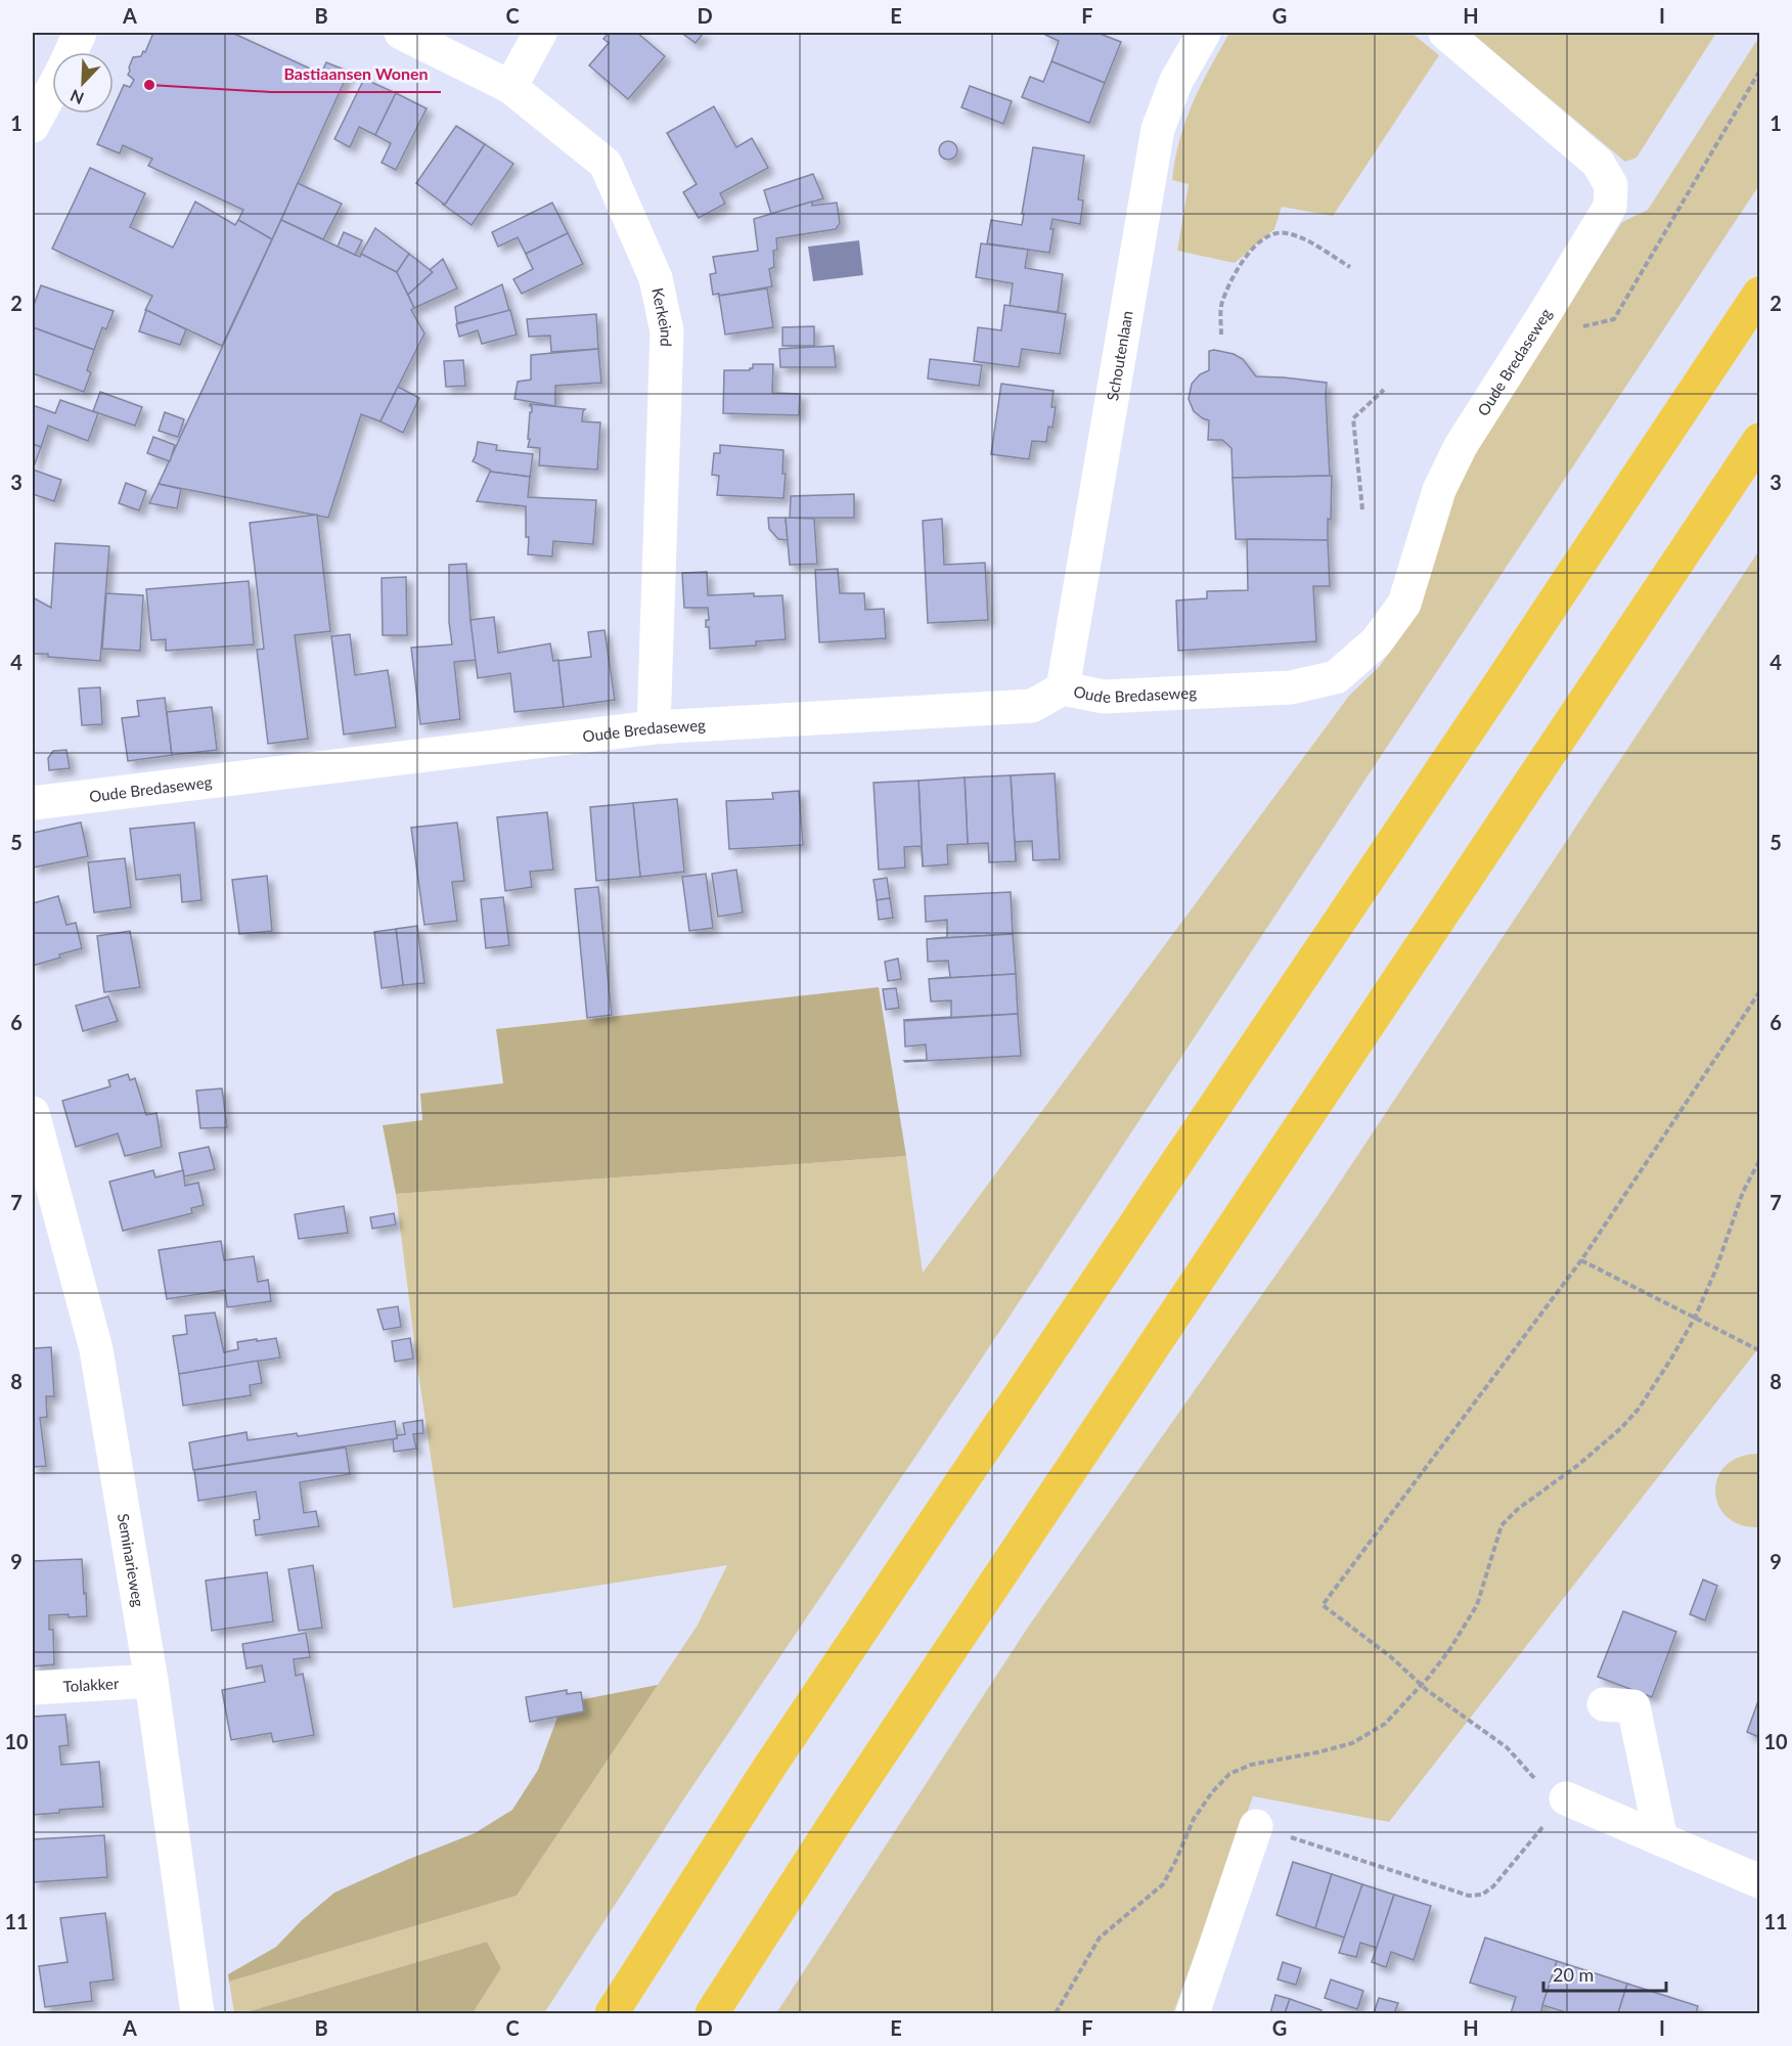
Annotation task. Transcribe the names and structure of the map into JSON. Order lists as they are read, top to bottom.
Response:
{
  "streets": {
    "street": [
      "Kerkeind",
      "Schoutenlaan",
      "Oude Bredaseweg",
      "Seminarieweg",
      "Tolakker"
    ]
  },
  "crossings": [
    ["Kerkeind", "Oude Bredaseweg"],
    ["Schoutenlaan", "Oude Bredaseweg"],
    ["Seminarieweg", "Tolakker"]
  ],
  "places": ["Bastiaansen Wonen"],
  "scale_bar": "20 m",
  "north": "bottom left",
  "grid": {
    "columns": [
      "A",
      "B",
      "C",
      "D",
      "E",
      "F",
      "G",
      "H",
      "I"
    ],
    "rows": [
      "1",
      "2",
      "3",
      "4",
      "5",
      "6",
      "7",
      "8",
      "9",
      "10",
      "11"
    ]
  }
}
